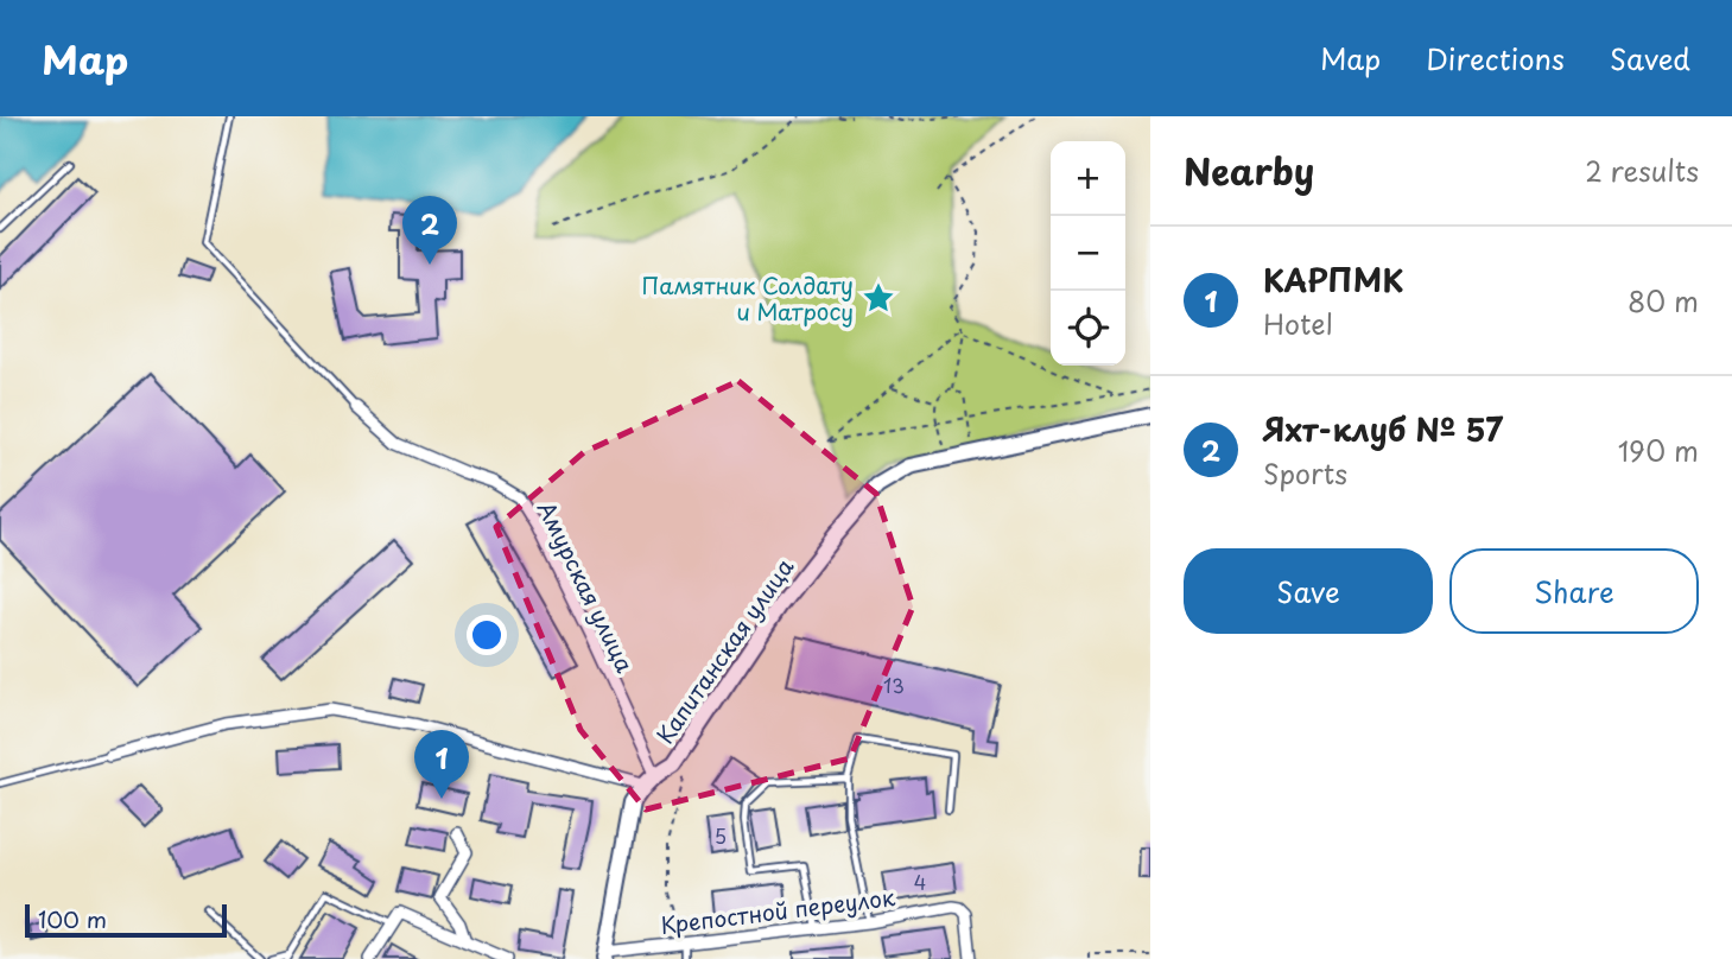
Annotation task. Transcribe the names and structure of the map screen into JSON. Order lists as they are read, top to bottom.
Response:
{
  "streets": {
    "main road": ["Капитанская улица"],
    "street": ["Амурская улица", "Крепостной переулок"]
  },
  "crossings": [
    ["Амурская улица", "Капитанская улица"]
  ],
  "places": {
    "place": ["Памятник Солдату и Матросу"]
  },
  "house_numbers": ["13", "5", "4"],
  "scale_bar": "100 m",
  "page": {
    "header": "Map",
    "nav": ["Map", "Directions", "Saved"],
    "heading": ["Nearby", "2 results"],
    "map_buttons": ["+", "−"],
    "pins": ["2", "1"],
    "list": [
      {
        "mark": "1",
        "name": "КАРПМК",
        "note": "Hotel",
        "value": "80 m"
      },
      {
        "mark": "2",
        "name": "Яхт-клуб № 57",
        "note": "Sports",
        "value": "190 m"
      }
    ],
    "buttons": ["Save", "Share"],
    "scale": "100 m"
  }
}
